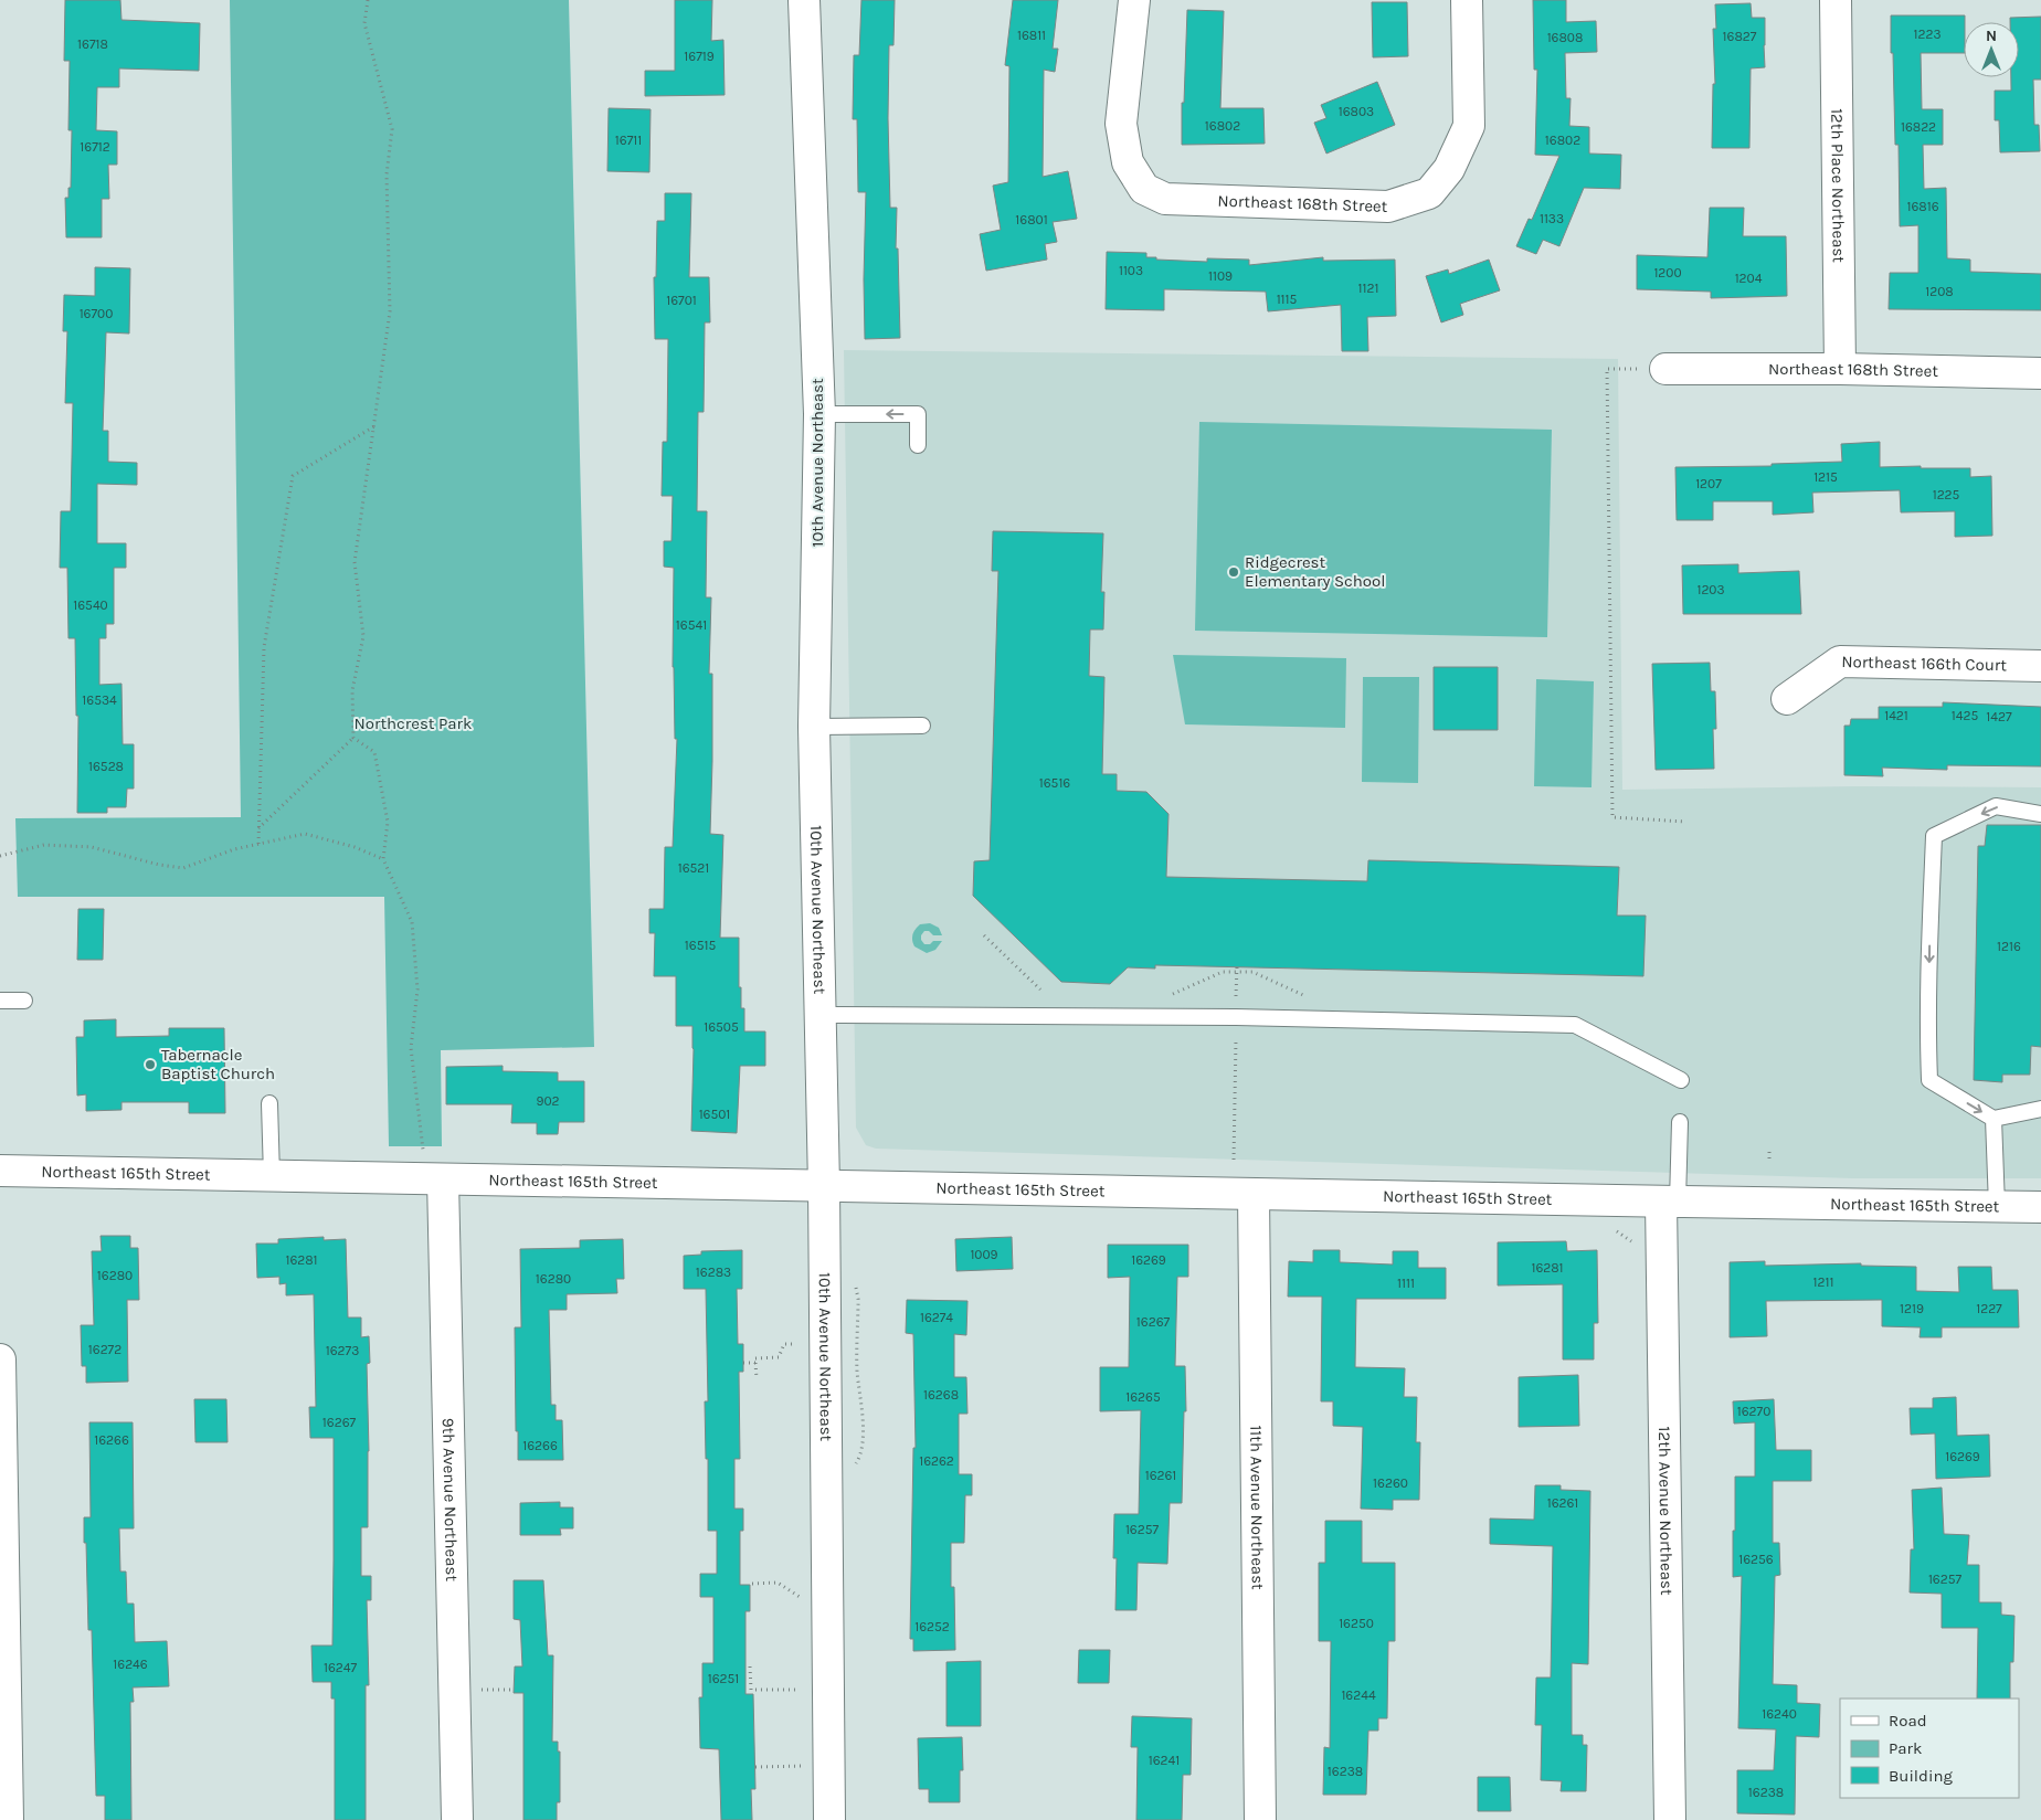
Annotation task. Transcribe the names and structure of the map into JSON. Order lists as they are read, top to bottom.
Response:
{
  "streets": {
    "street": [
      "12th Place Northeast",
      "Northeast 168th Street",
      "10th Avenue Northeast",
      "Northeast 166th Court",
      "Northeast 165th Street",
      "9th Avenue Northeast",
      "11th Avenue Northeast",
      "12th Avenue Northeast"
    ]
  },
  "crossings": [
    ["12th Place Northeast", "Northeast 168th Street"],
    ["10th Avenue Northeast", "Northeast 165th Street"],
    ["Northeast 165th Street", "9th Avenue Northeast"],
    ["Northeast 165th Street", "11th Avenue Northeast"],
    ["Northeast 165th Street", "12th Avenue Northeast"]
  ],
  "parks": ["Northcrest Park"],
  "places": ["Ridgecrest Elementary School", "Tabernacle Baptist Church"],
  "house_numbers": [
    "1223",
    "16811",
    "16827",
    "16808",
    "16718",
    "16719",
    "16803",
    "16802",
    "16822",
    "16711",
    "16802",
    "16712",
    "16816",
    "1133",
    "16801",
    "1103",
    "1200",
    "1109",
    "1204",
    "1121",
    "1208",
    "1115",
    "16701",
    "16700",
    "1215",
    "1207",
    "1225",
    "1203",
    "16540",
    "16541",
    "16534",
    "1421",
    "1425",
    "1427",
    "16528",
    "16516",
    "16521",
    "16515",
    "1216",
    "16505",
    "902",
    "16501",
    "1009",
    "16281",
    "16269",
    "16281",
    "16283",
    "16280",
    "16280",
    "1211",
    "1111",
    "1219",
    "1227",
    "16274",
    "16267",
    "16272",
    "16273",
    "16268",
    "16265",
    "16270",
    "16267",
    "16266",
    "16266",
    "16269",
    "16262",
    "16261",
    "16260",
    "16261",
    "16257",
    "16256",
    "16257",
    "16250",
    "16252",
    "16246",
    "16247",
    "16251",
    "16244",
    "16240",
    "16241",
    "16238",
    "16238"
  ],
  "legend": ["Road", "Park", "Building"],
  "north": "top"
}
